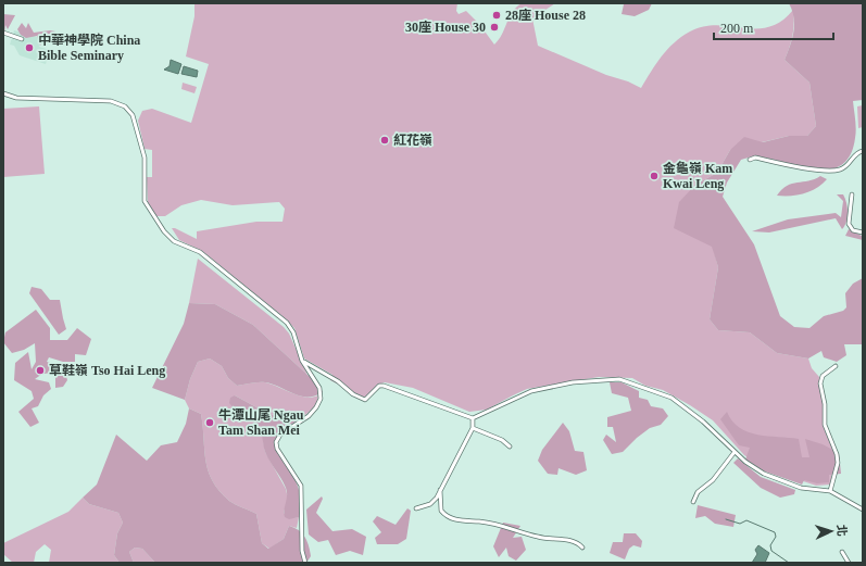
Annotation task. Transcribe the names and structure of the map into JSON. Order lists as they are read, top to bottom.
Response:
{
  "places": [
    "28座 House 28",
    "30座 House 30",
    "中華神學院 China Bible Seminary",
    "紅花嶺",
    "金龜嶺 Kam Kwai Leng",
    "草鞋嶺 Tso Hai Leng",
    "牛潭山尾 Ngau Tam Shan Mei"
  ],
  "scale_bar": "200 m",
  "north": "right"
}
